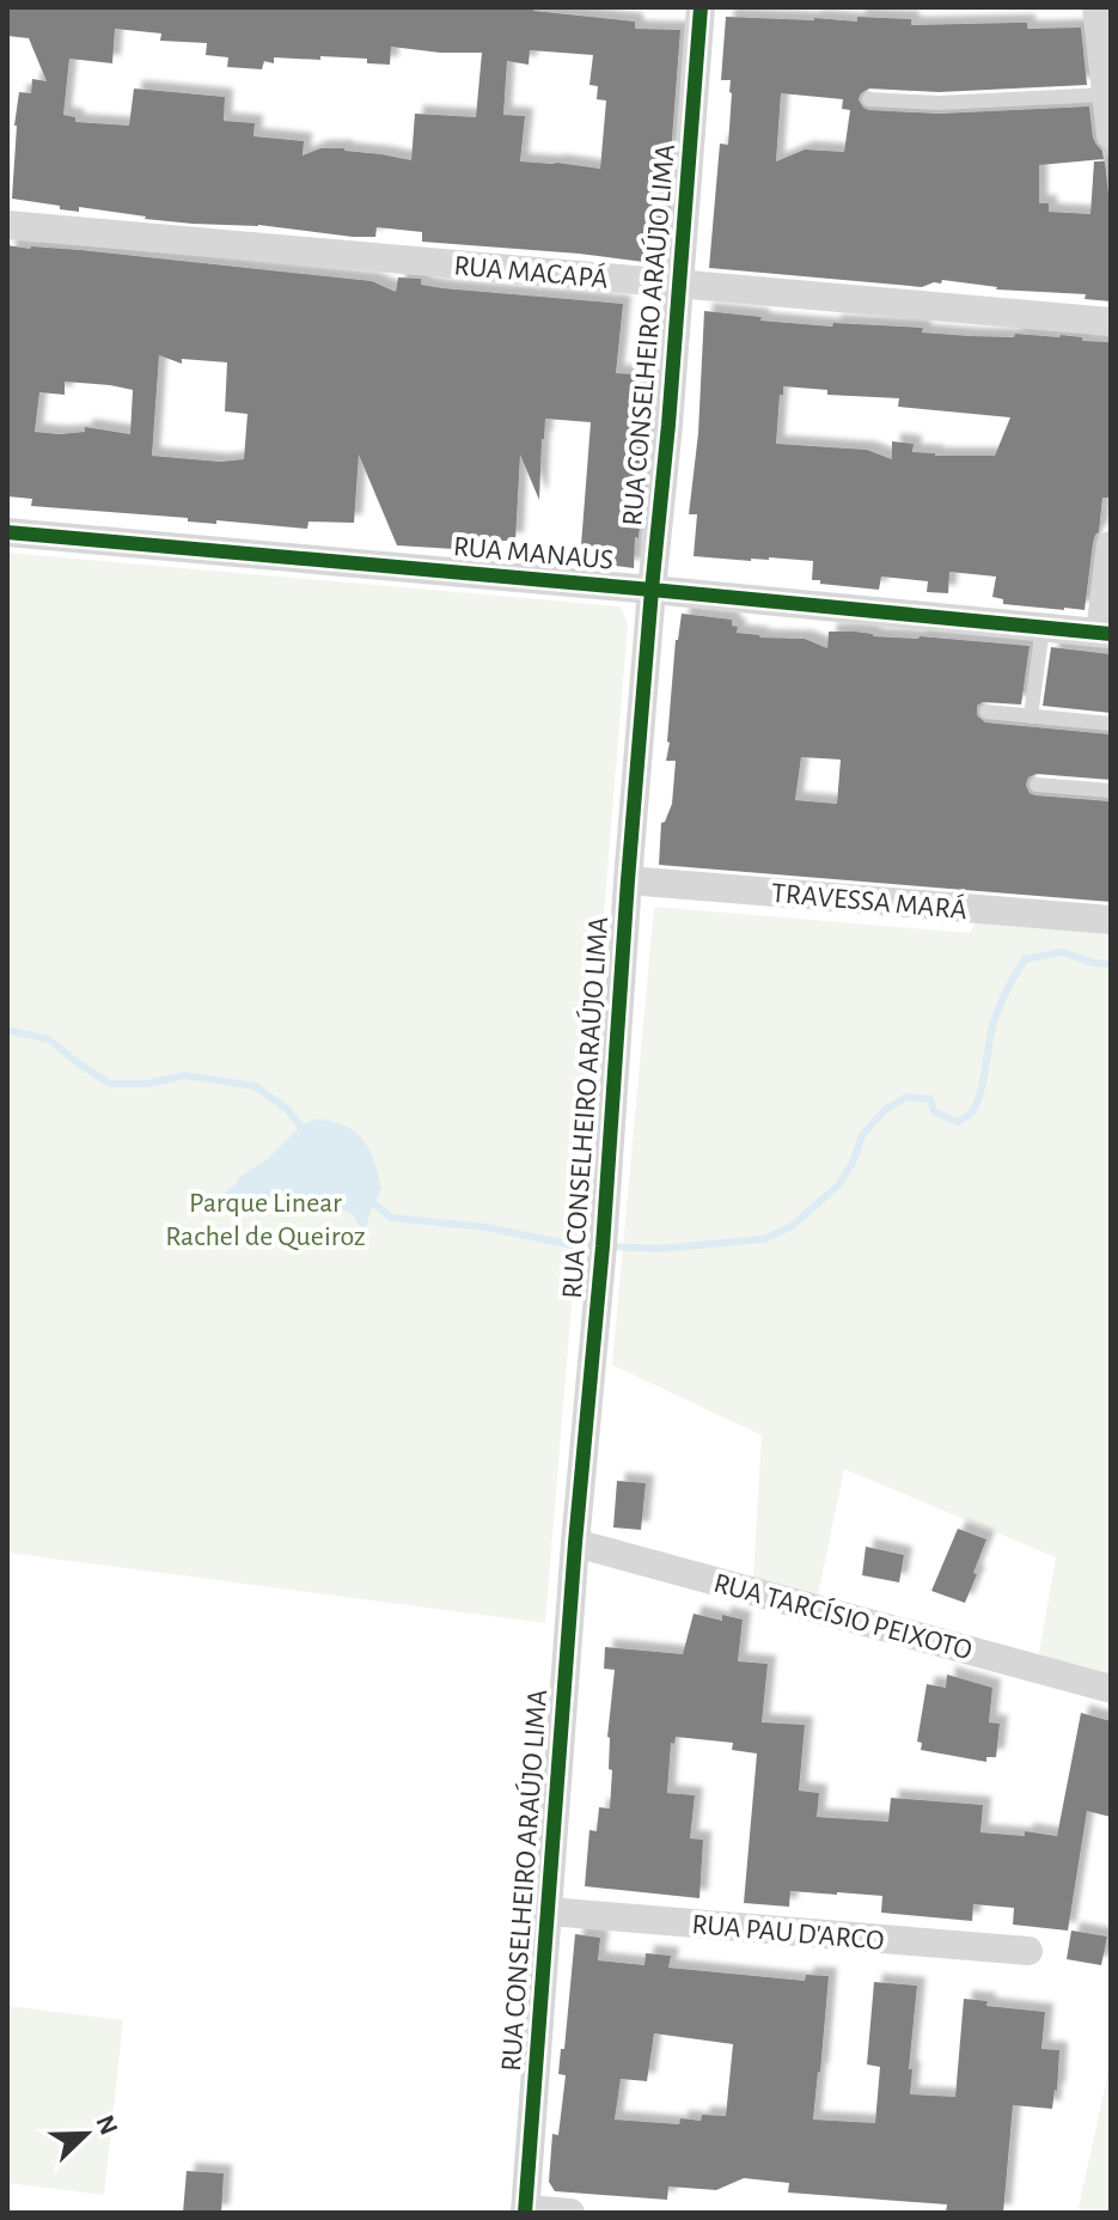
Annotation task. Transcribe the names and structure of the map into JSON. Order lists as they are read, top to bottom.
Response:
{
  "streets": {
    "street": [
      "RUA MACAPÁ",
      "RUA CONSELHEIRO ARAÚJO LIMA",
      "RUA MANAUS",
      "TRAVESSA MARÁ",
      "RUA TARCÍSIO PEIXOTO",
      "RUA PAU D'ARCO"
    ]
  },
  "crossings": [
    ["RUA MACAPÁ", "RUA CONSELHEIRO ARAÚJO LIMA"],
    ["RUA CONSELHEIRO ARAÚJO LIMA", "RUA MANAUS"],
    ["RUA CONSELHEIRO ARAÚJO LIMA", "TRAVESSA MARÁ"],
    ["RUA CONSELHEIRO ARAÚJO LIMA", "RUA TARCÍSIO PEIXOTO"],
    ["RUA CONSELHEIRO ARAÚJO LIMA", "RUA PAU D'ARCO"]
  ],
  "parks": ["Parque Linear Rachel de Queiroz"],
  "north": "top right"
}
